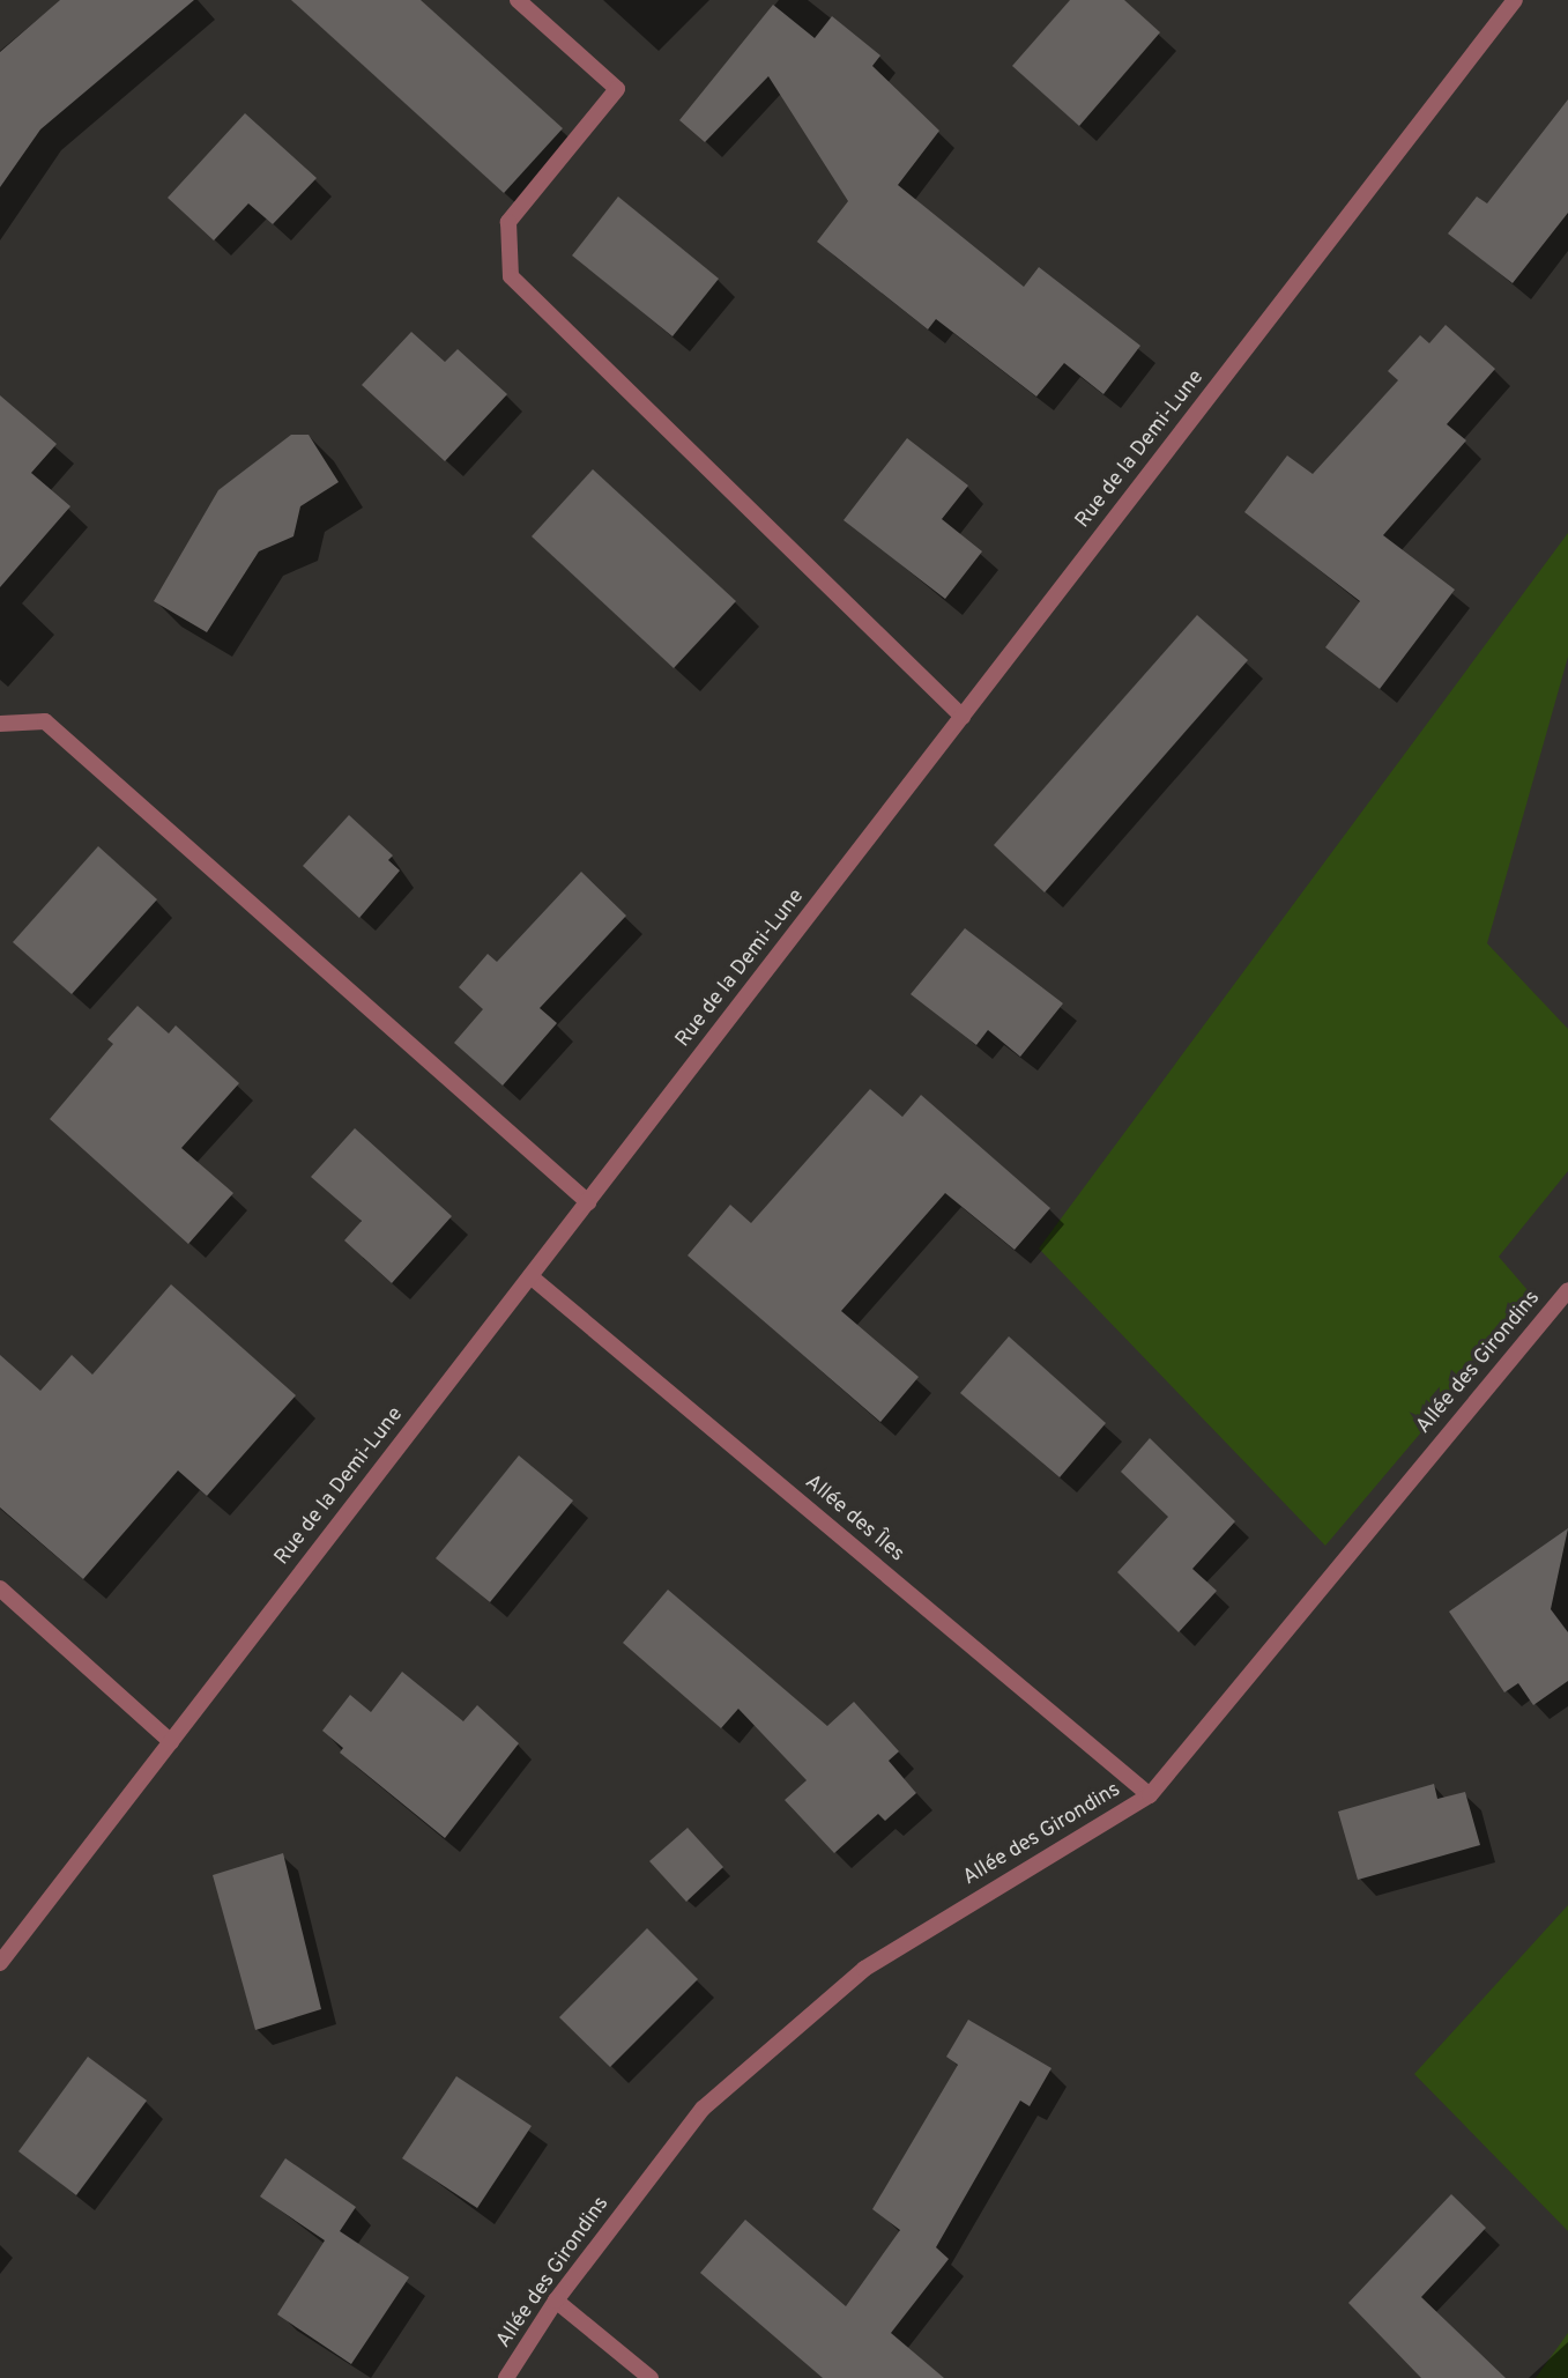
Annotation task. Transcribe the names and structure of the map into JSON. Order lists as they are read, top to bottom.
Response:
{
  "streets": {
    "street": ["Rue de la Demi-Lune", "Allée des Girondins", "Allée des Îles"]
  },
  "crossings": [
    ["Rue de la Demi-Lune", "Allée des Îles"],
    ["Allée des Girondins", "Allée des Îles"]
  ]
}
